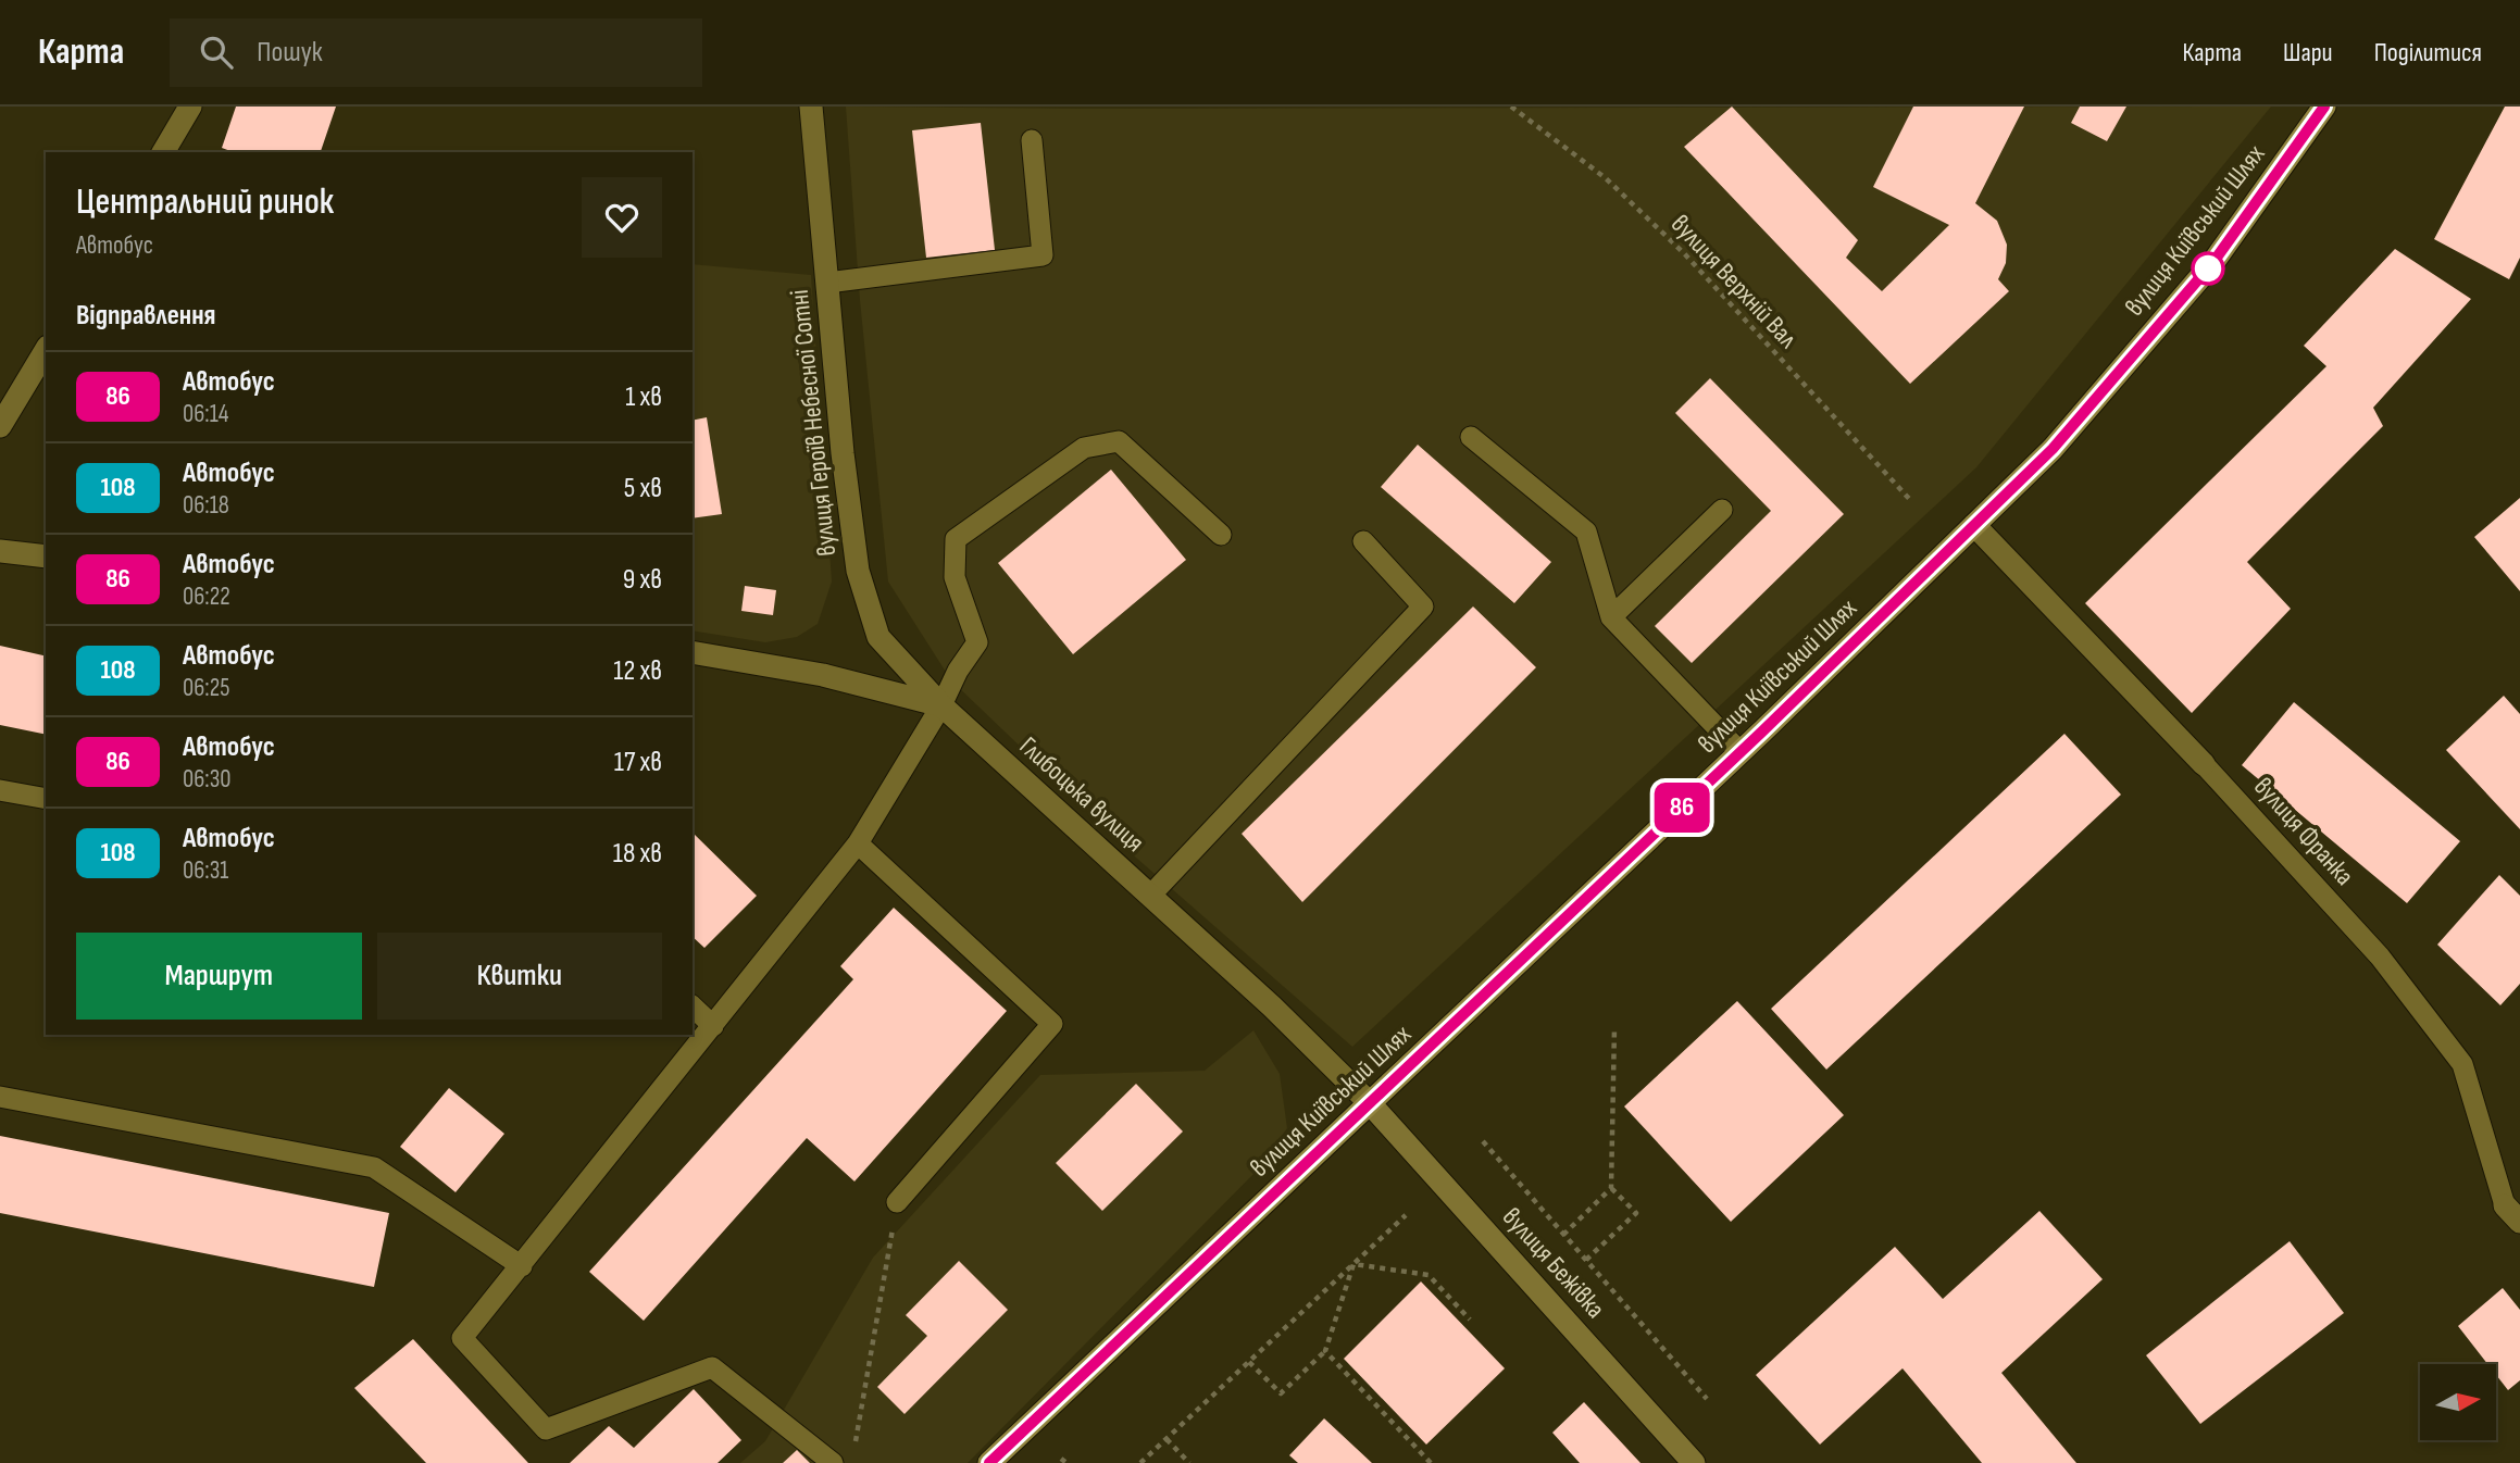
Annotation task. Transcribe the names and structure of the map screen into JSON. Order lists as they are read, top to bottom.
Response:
{
  "streets": {
    "highway": ["вулиця Київський Шлях"],
    "main road": ["вулиця Бежівка"],
    "street": ["вулиця Героїв Небесної Сотні", "Глибоцька вулиця", "вулиця Франка"],
    "path": ["вулиця Верхній Вал"]
  },
  "crossings": [
    ["вулиця Київський Шлях", "Глибоцька вулиця"],
    ["вулиця Київський Шлях", "вулиця Франка"],
    ["вулиця Київський Шлях", "вулиця Бежівка"],
    ["вулиця Героїв Небесної Сотні", "Глибоцька вулиця"],
    ["Глибоцька вулиця", "вулиця Бежівка"]
  ],
  "lines": ["bus line 86"],
  "north": "right",
  "page": {
    "header": "Карта",
    "search": "Пошук",
    "nav": ["Карта", "Шари", "Поділитися"],
    "on_map": "86",
    "heading": [
      ["Центральний ринок", "Автобус"],
      "Відправлення"
    ],
    "list": [
      {
        "mark": "86",
        "name": "Автобус",
        "note": "06:14",
        "value": "1 хв"
      },
      {
        "mark": "108",
        "name": "Автобус",
        "note": "06:18",
        "value": "5 хв"
      },
      {
        "mark": "86",
        "name": "Автобус",
        "note": "06:22",
        "value": "9 хв"
      },
      {
        "mark": "108",
        "name": "Автобус",
        "note": "06:25",
        "value": "12 хв"
      },
      {
        "mark": "86",
        "name": "Автобус",
        "note": "06:30",
        "value": "17 хв"
      },
      {
        "mark": "108",
        "name": "Автобус",
        "note": "06:31",
        "value": "18 хв"
      }
    ],
    "buttons": ["Маршрут", "Квитки"]
  }
}
